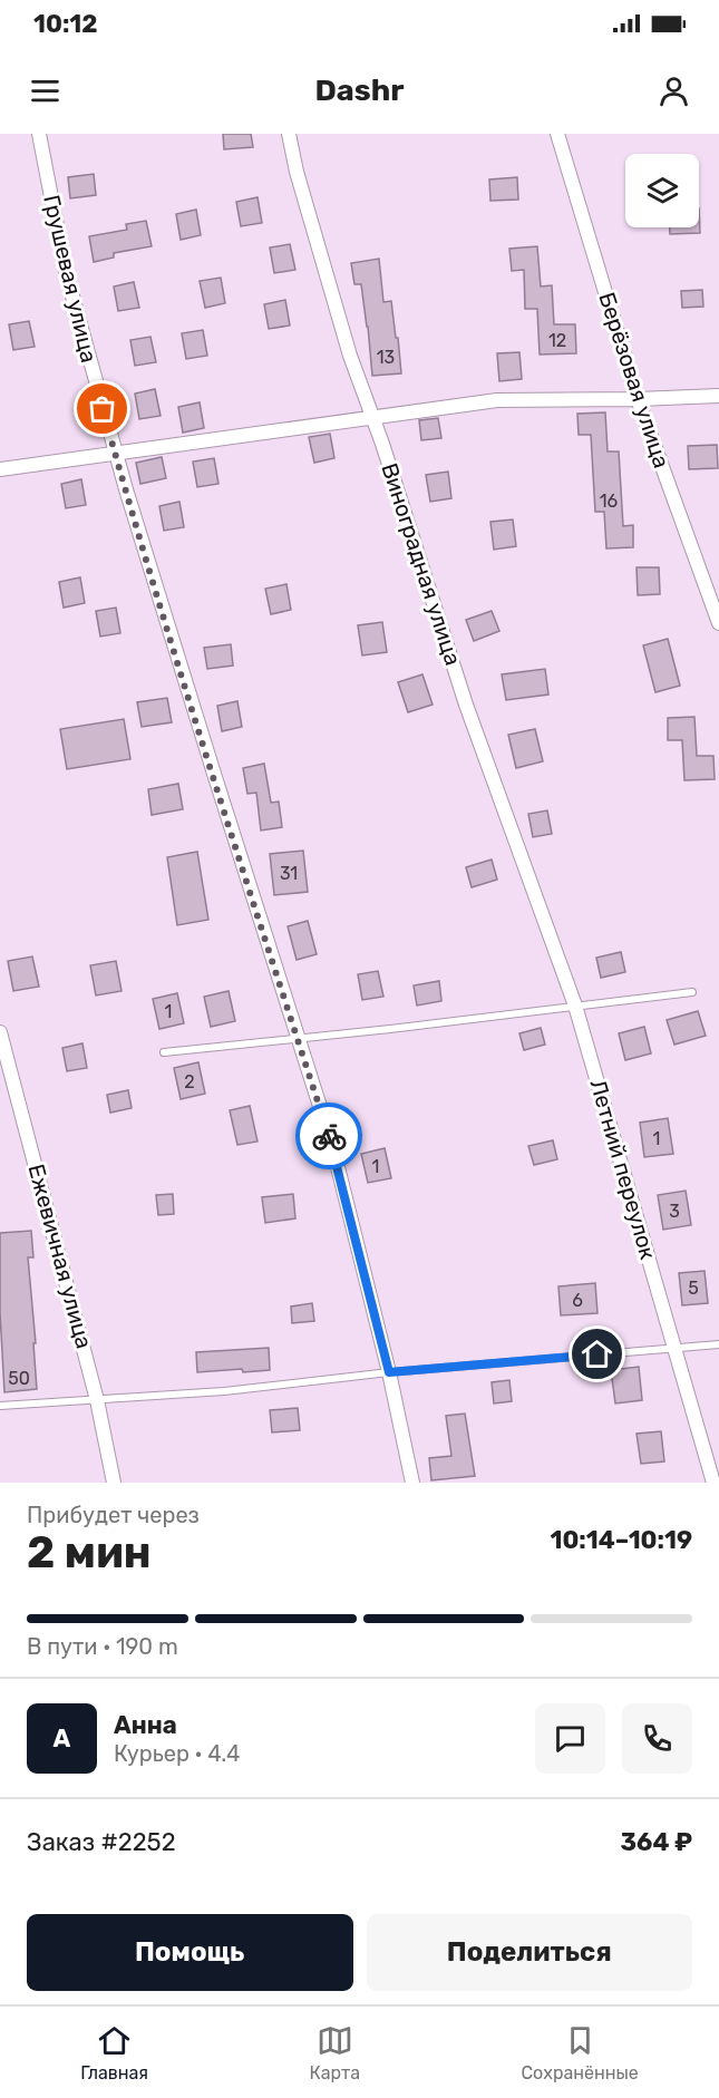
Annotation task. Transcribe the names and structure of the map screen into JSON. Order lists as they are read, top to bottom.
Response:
{
  "streets": {
    "street": [
      "Грушевая улица",
      "Берёзовая улица",
      "Виноградная улица",
      "Летний переулок",
      "Ежевичная улица"
    ]
  },
  "crossings": [
    ["Виноградная улица", "Летний переулок"]
  ],
  "house_numbers": [
    "12",
    "13",
    "16",
    "31",
    "1",
    "2",
    "1",
    "1",
    "3",
    "5",
    "6",
    "50"
  ],
  "page": {
    "status": "10:12",
    "header": "Dashr",
    "heading": ["2 мин", "Прибудет через", "10:14–10:19"],
    "panel": [
      "Анна",
      "Курьер · 4.4",
      "Заказ #2252",
      "364 ₽"
    ],
    "bar": "В пути · 190 m",
    "round": "А",
    "buttons": ["Помощь", "Поделиться"],
    "tabs": ["Главная", "Карта", "Сохранённые"]
  }
}
